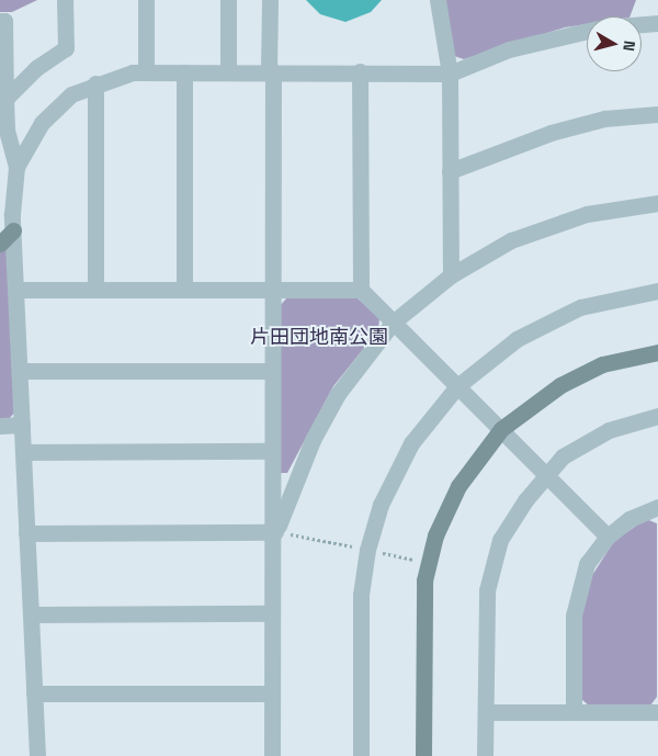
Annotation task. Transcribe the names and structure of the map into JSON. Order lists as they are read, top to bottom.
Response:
{
  "parks": ["片田団地南公園"],
  "north": "right"
}
